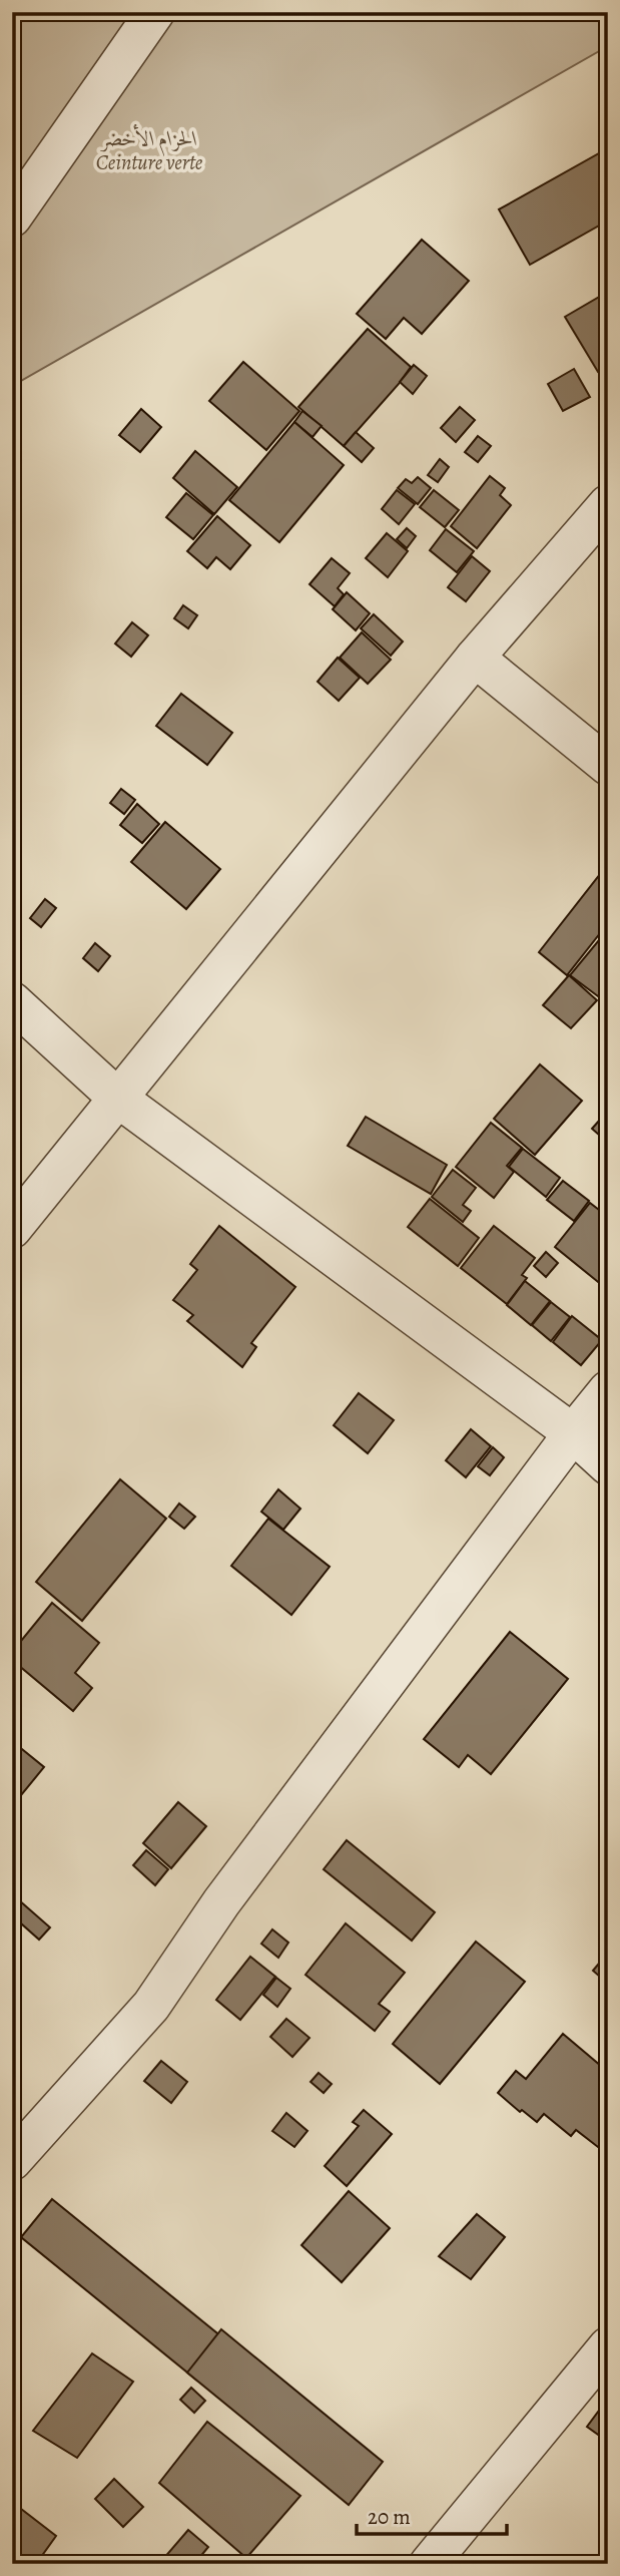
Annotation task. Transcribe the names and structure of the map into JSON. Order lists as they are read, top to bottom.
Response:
{
  "parks": ["الحزام الأخضر Ceinture verte"],
  "scale_bar": "20 m"
}
